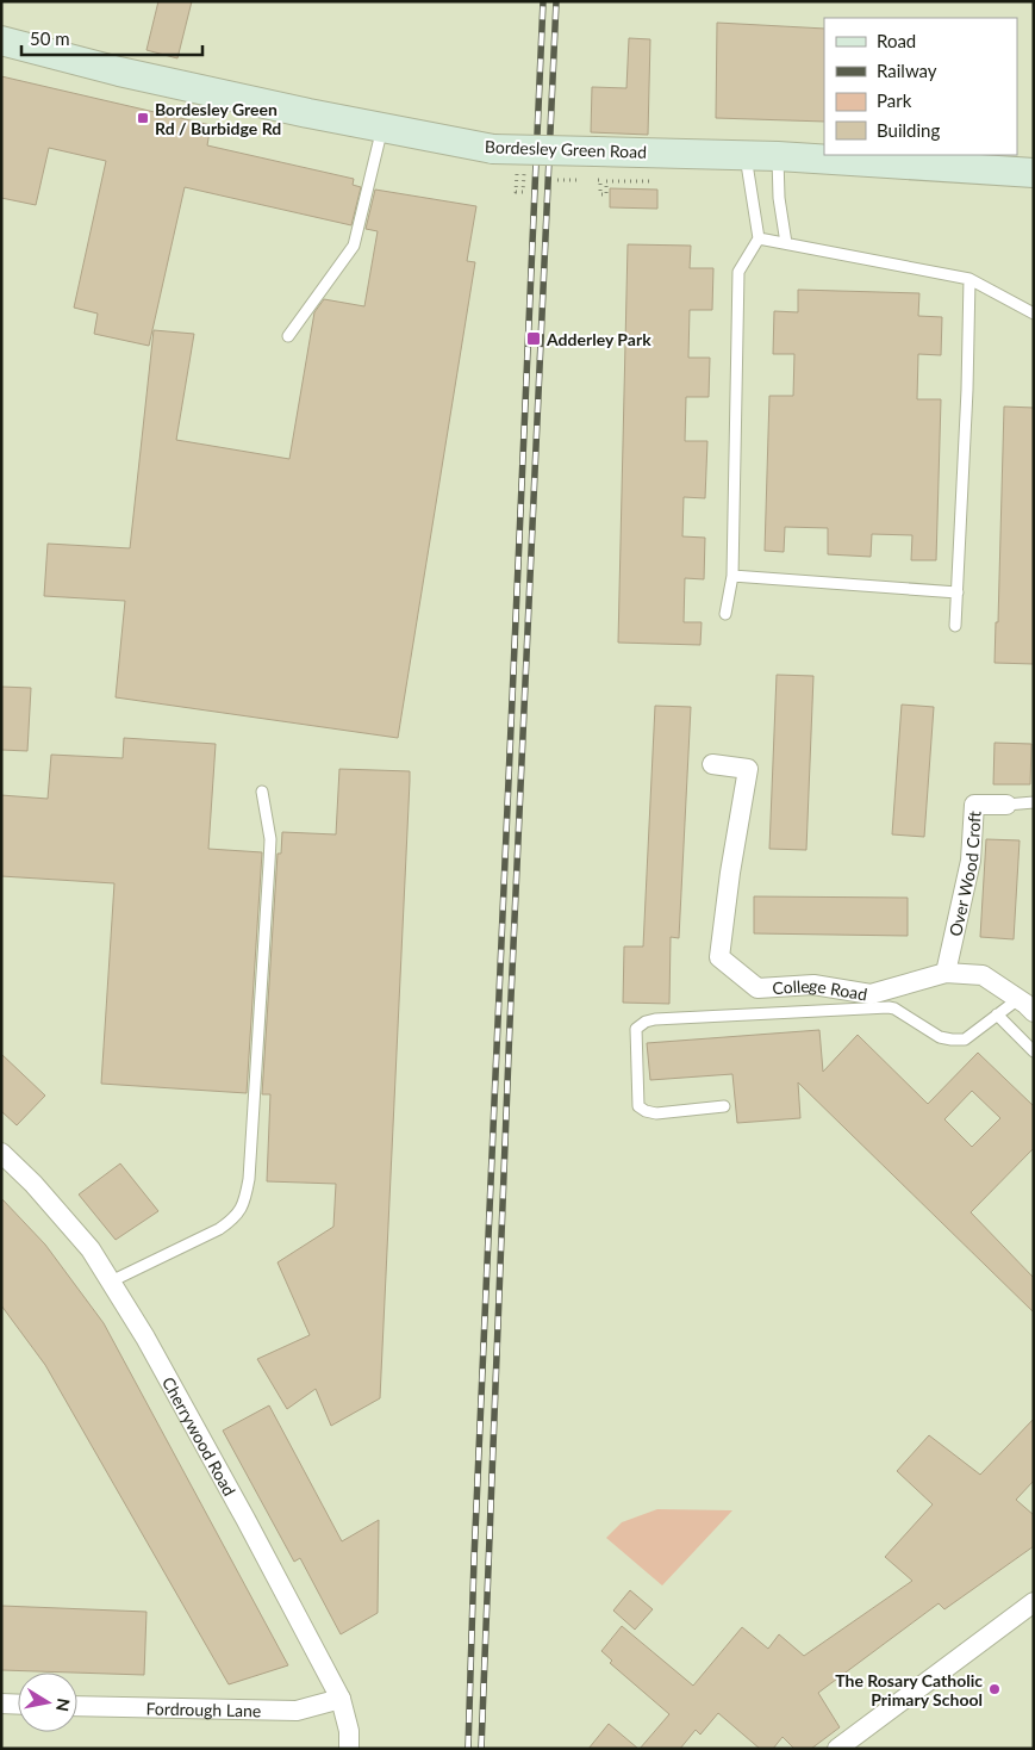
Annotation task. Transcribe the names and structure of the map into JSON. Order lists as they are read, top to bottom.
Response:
{
  "streets": {
    "main road": ["Bordesley Green Road"],
    "street": [
      "Over Wood Croft",
      "College Road",
      "Cherrywood Road",
      "Fordrough Lane"
    ]
  },
  "crossings": [
    ["Over Wood Croft", "College Road"],
    ["Cherrywood Road", "Fordrough Lane"]
  ],
  "places": {
    "transit": ["Bordesley Green Rd / Burbidge Rd", "Adderley Park"],
    "other": ["The Rosary Catholic Primary School"]
  },
  "legend": [
    "Road",
    "Railway",
    "Park",
    "Building"
  ],
  "scale_bar": "50 m",
  "north": "right"
}
